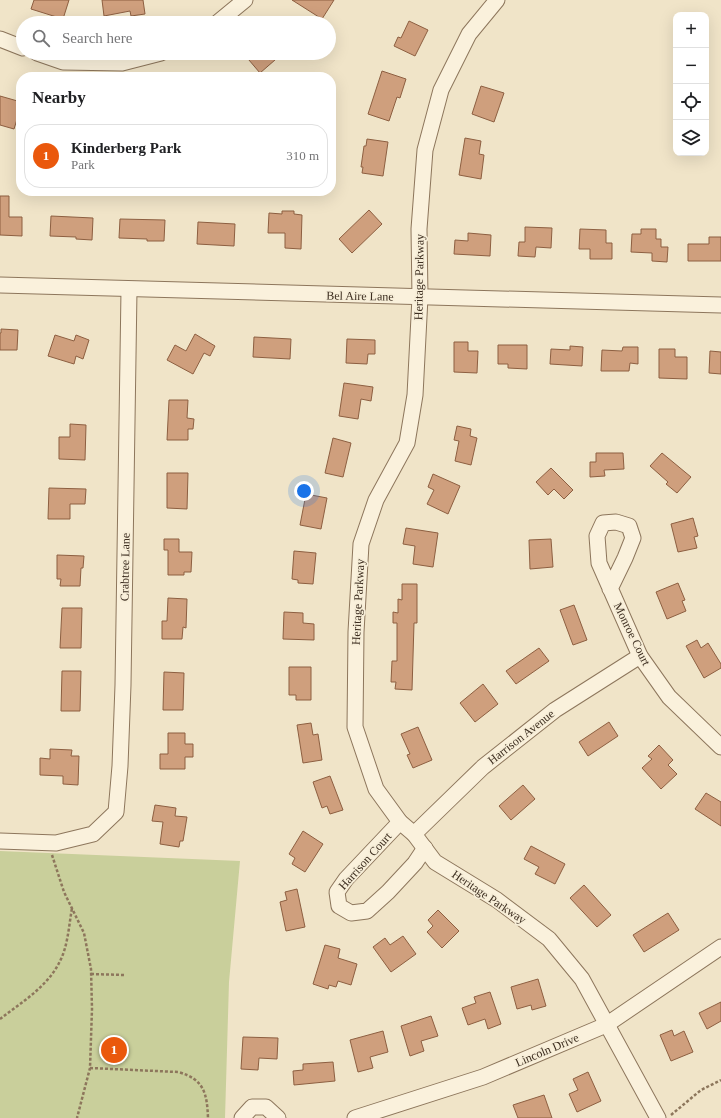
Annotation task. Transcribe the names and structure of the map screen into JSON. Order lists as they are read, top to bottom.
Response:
{
  "streets": {
    "street": [
      "Heritage Parkway",
      "Bel Aire Lane",
      "Crabtree Lane",
      "Monroe Court",
      "Harrison Avenue",
      "Harrison Court",
      "Lincoln Drive"
    ]
  },
  "crossings": [
    ["Heritage Parkway", "Bel Aire Lane"],
    ["Heritage Parkway", "Harrison Avenue"],
    ["Heritage Parkway", "Harrison Court"],
    ["Heritage Parkway", "Lincoln Drive"],
    ["Bel Aire Lane", "Crabtree Lane"],
    ["Monroe Court", "Harrison Avenue"]
  ],
  "page": {
    "map_buttons": ["+", "−"],
    "search": "Search here",
    "heading": "Nearby",
    "list": [
      {
        "mark": "1",
        "name": "Kinderberg Park",
        "note": "Park",
        "value": "310 m"
      }
    ],
    "pins": "1"
  }
}
